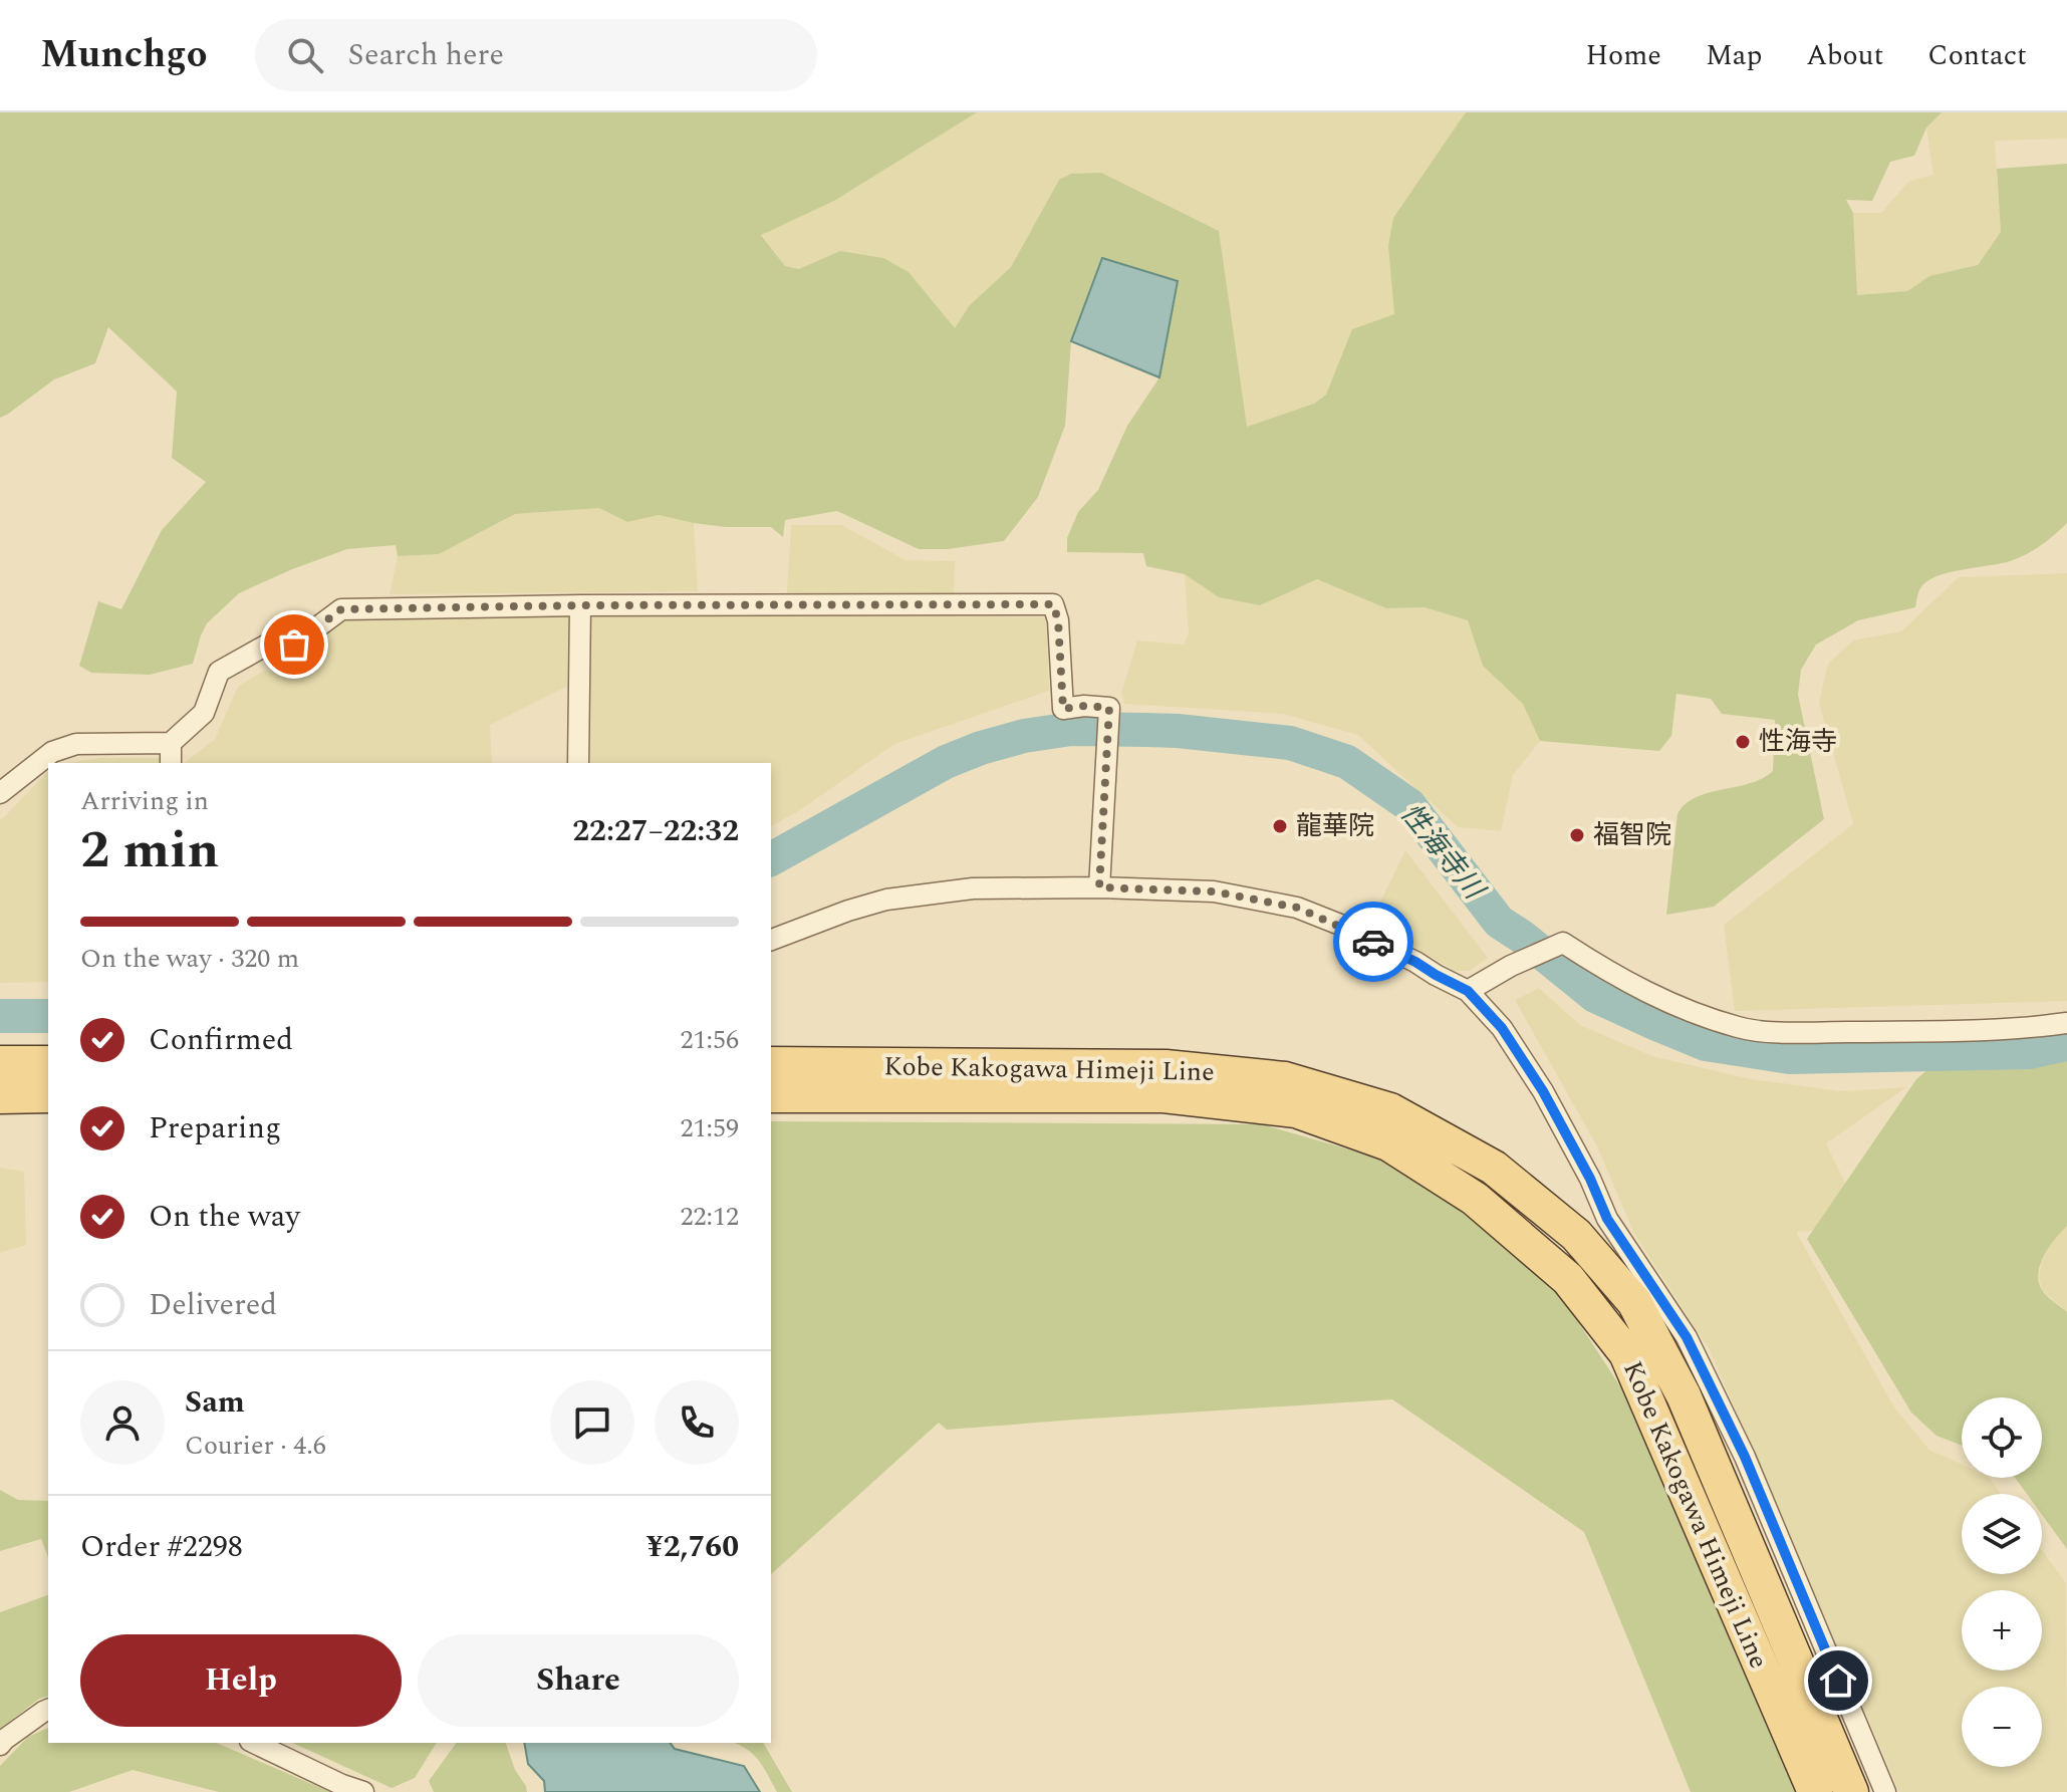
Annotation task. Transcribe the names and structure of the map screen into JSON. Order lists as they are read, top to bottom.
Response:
{
  "streets": {
    "main road": ["Kobe Kakogawa Himeji Line"]
  },
  "water": ["性海寺川"],
  "places": ["性海寺", "龍華院", "福智院"],
  "page": {
    "header": "Munchgo",
    "search": "Search here",
    "nav": [
      "Home",
      "Map",
      "About",
      "Contact"
    ],
    "heading": ["2 min", "Arriving in", "22:27–22:32"],
    "panel": [
      "Sam",
      "Courier · 4.6",
      "Order #2298",
      "¥2,760"
    ],
    "bar": "On the way · 320 m",
    "list": [
      ["Confirmed", "21:56"],
      ["Preparing", "21:59"],
      ["On the way", "22:12"],
      "Delivered"
    ],
    "map_buttons": ["+", "−"],
    "buttons": ["Help", "Share"]
  }
}
